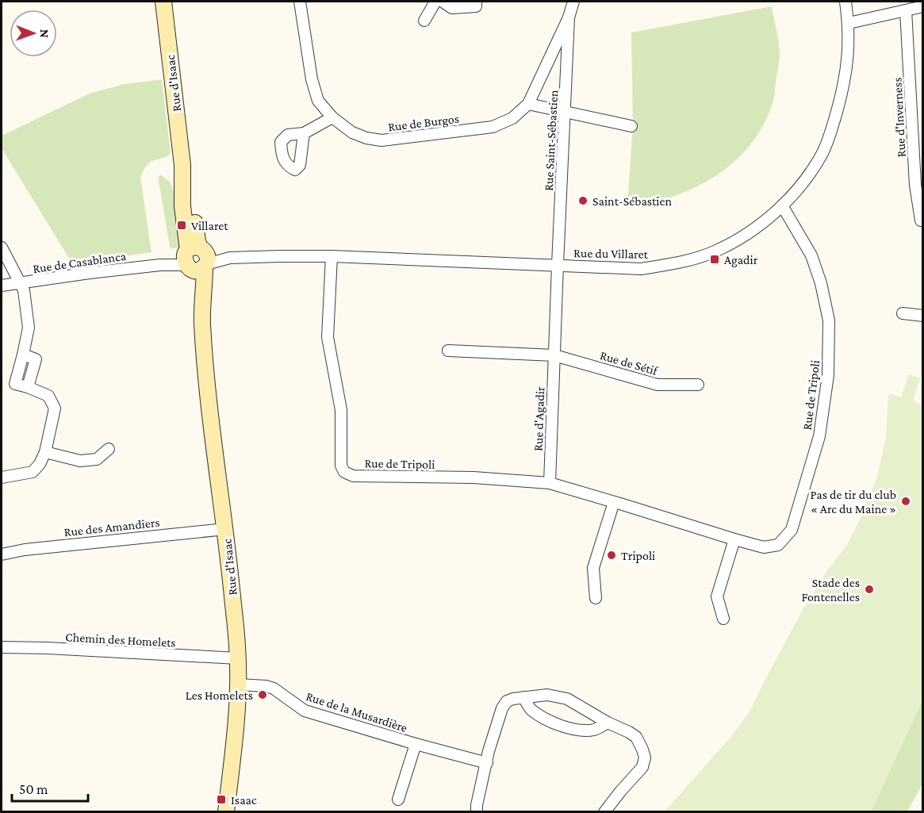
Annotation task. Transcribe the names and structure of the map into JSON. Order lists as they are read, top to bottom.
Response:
{
  "streets": {
    "street": [
      "Rue d'Isaac",
      "Rue d'Inverness",
      "Rue de Burgos",
      "Rue Saint-Sébastien",
      "Rue du Villaret",
      "Rue de Casablanca",
      "Rue de Sétif",
      "Rue de Tripoli",
      "Rue d'Agadir",
      "Rue des Amandiers",
      "Chemin des Homelets",
      "Rue de la Musardière"
    ]
  },
  "crossings": [
    ["Rue d'Isaac", "Rue du Villaret"],
    ["Rue d'Isaac", "Rue de Casablanca"],
    ["Rue d'Isaac", "Rue des Amandiers"],
    ["Rue d'Isaac", "Chemin des Homelets"],
    ["Rue d'Isaac", "Rue de la Musardière"],
    ["Rue de Burgos", "Rue Saint-Sébastien"],
    ["Rue Saint-Sébastien", "Rue du Villaret"],
    ["Rue Saint-Sébastien", "Rue d'Agadir"],
    ["Rue du Villaret", "Rue de Casablanca"],
    ["Rue du Villaret", "Rue de Tripoli"],
    ["Rue du Villaret", "Rue d'Agadir"],
    ["Rue de Sétif", "Rue d'Agadir"],
    ["Rue de Tripoli", "Rue d'Agadir"]
  ],
  "places": {
    "other": [
      "Saint-Sébastien",
      "Pas de tir du club « Arc du Maine »",
      "Tripoli",
      "Stade des Fontenelles",
      "Les Homelets"
    ],
    "transit": ["Villaret", "Agadir", "Isaac"]
  },
  "scale_bar": "50 m",
  "north": "right"
}
